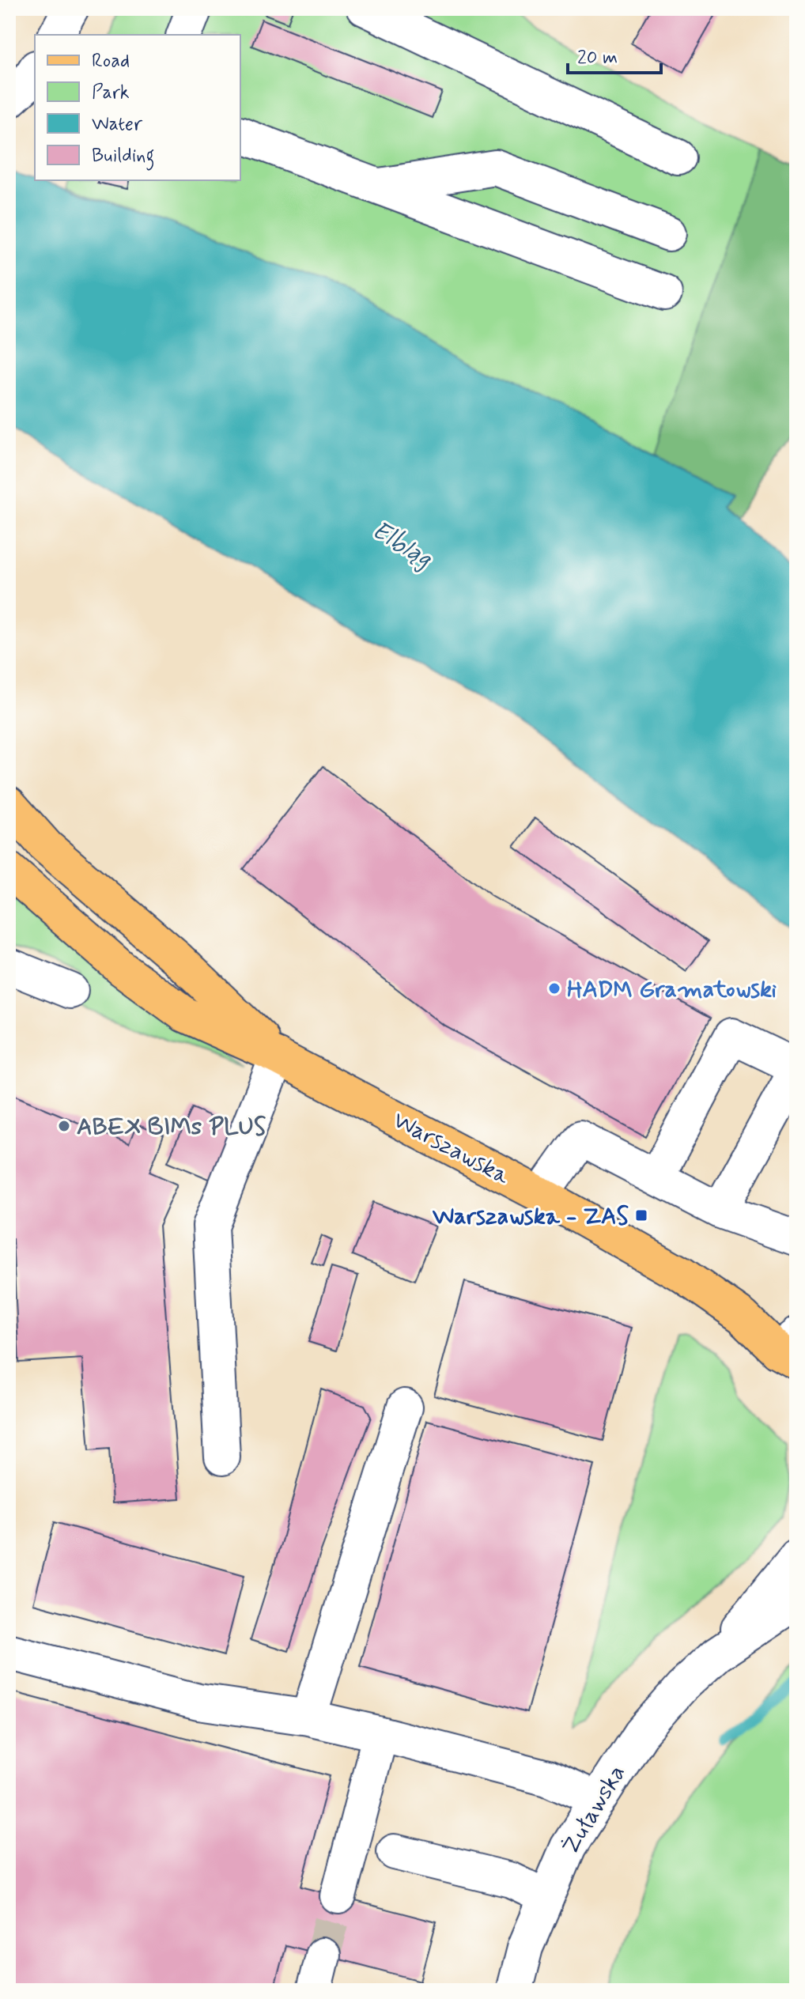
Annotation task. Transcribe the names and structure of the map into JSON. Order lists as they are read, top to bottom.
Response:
{
  "streets": {
    "main road": ["Warszawska"],
    "street": ["Żuławska"]
  },
  "water": ["Elbląg"],
  "places": {
    "other": ["HADM Gramatowski", "ABEX BIMs PLUS"],
    "transit": ["Warszawska - ZAS"]
  },
  "legend": [
    "Road",
    "Park",
    "Water",
    "Building"
  ],
  "scale_bar": "20 m"
}
